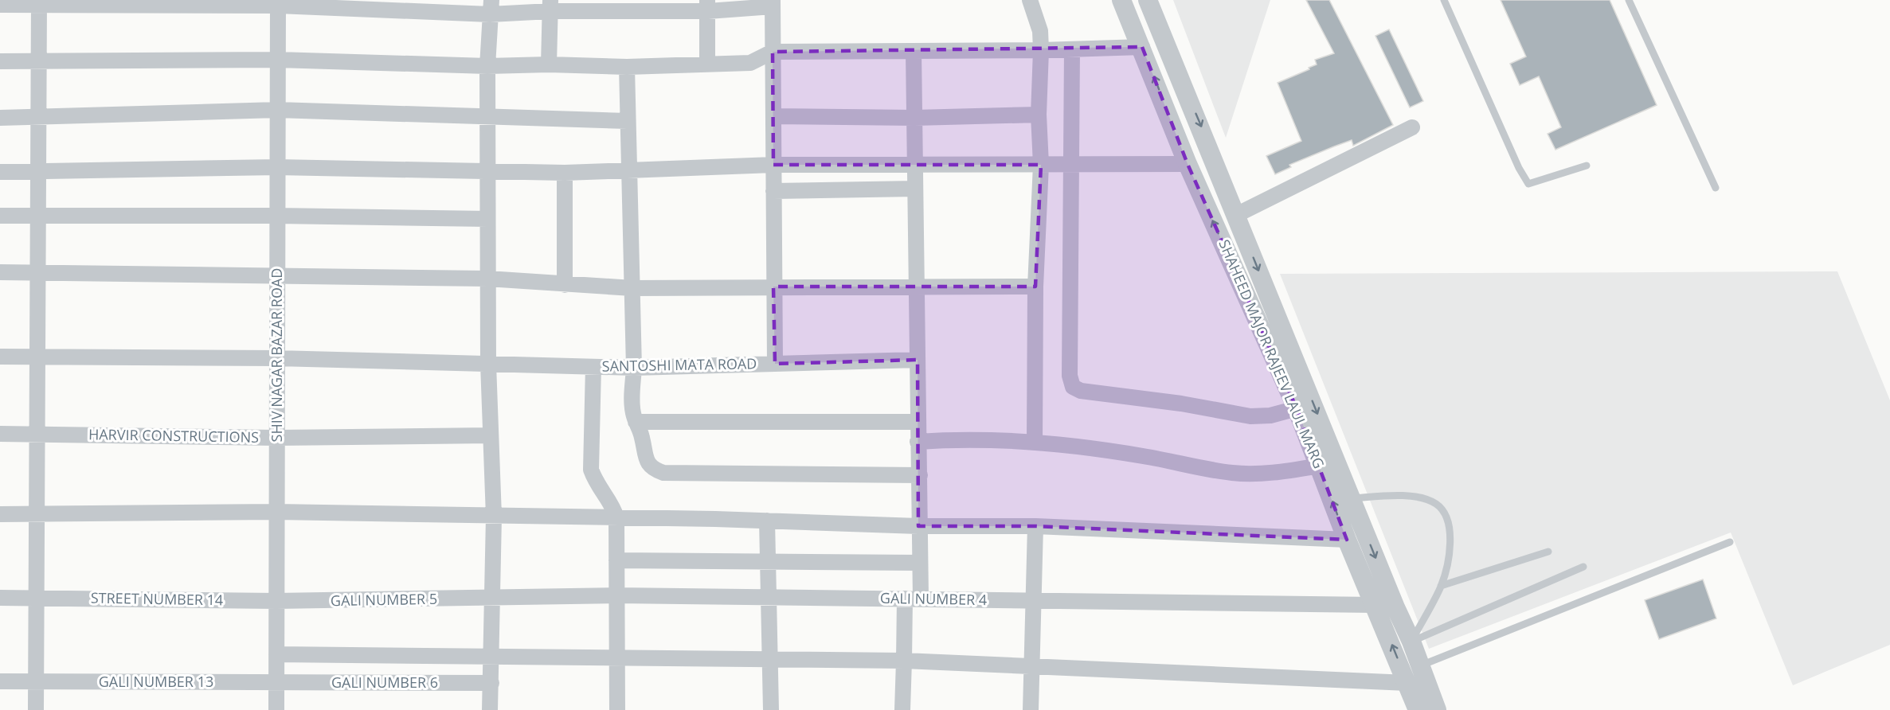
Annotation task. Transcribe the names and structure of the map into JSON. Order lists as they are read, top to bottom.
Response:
{
  "streets": {
    "street": [
      "SHAHEED MAJOR RAJEEV LAUL MARG",
      "SHIV NAGAR BAZAR ROAD",
      "SANTOSHI MATA ROAD",
      "HARVIR CONSTRUCTIONS",
      "STREET NUMBER 14",
      "GALI NUMBER 4",
      "GALI NUMBER 5",
      "GALI NUMBER 13",
      "GALI NUMBER 6"
    ]
  },
  "crossings": [
    ["SHAHEED MAJOR RAJEEV LAUL MARG", "GALI NUMBER 4"],
    ["SHIV NAGAR BAZAR ROAD", "SANTOSHI MATA ROAD"],
    ["SHIV NAGAR BAZAR ROAD", "HARVIR CONSTRUCTIONS"],
    ["SHIV NAGAR BAZAR ROAD", "STREET NUMBER 14"],
    ["SHIV NAGAR BAZAR ROAD", "GALI NUMBER 5"],
    ["SHIV NAGAR BAZAR ROAD", "GALI NUMBER 13"],
    ["SHIV NAGAR BAZAR ROAD", "GALI NUMBER 6"],
    ["STREET NUMBER 14", "GALI NUMBER 5"],
    ["GALI NUMBER 4", "GALI NUMBER 5"],
    ["GALI NUMBER 13", "GALI NUMBER 6"]
  ]
}
